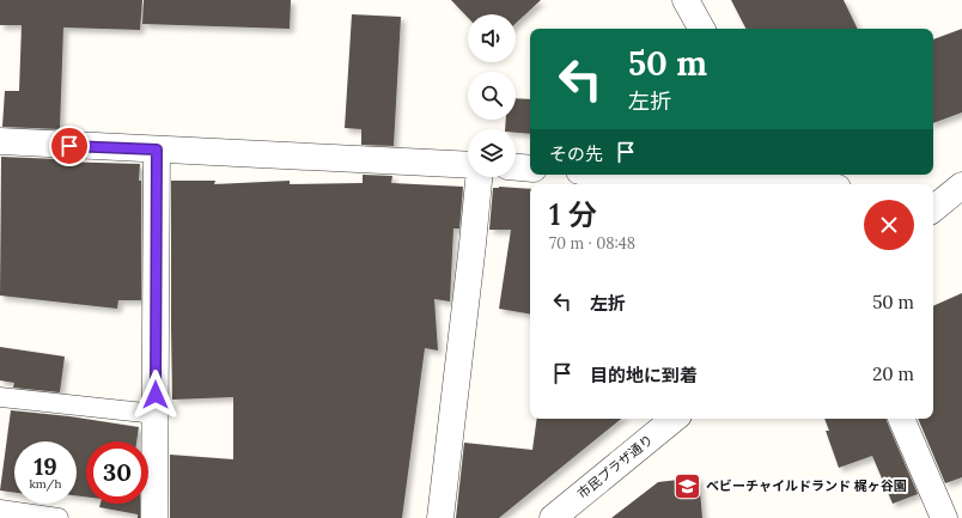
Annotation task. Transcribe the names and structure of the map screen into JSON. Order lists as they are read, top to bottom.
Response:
{
  "streets": {
    "street": ["市民プラザ通り"]
  },
  "places": {
    "school or university": ["ベビーチャイルドランド 梶ヶ谷園"]
  },
  "page": {
    "turn": ["50 m", "左折"],
    "then": "その先",
    "heading": ["1 分", "70 m · 08:48"],
    "list": [
      {
        "name": "左折",
        "value": "50 m"
      },
      {
        "name": "目的地に到着",
        "value": "20 m"
      }
    ],
    "speed": "19 km/h",
    "limit": "30"
  }
}
